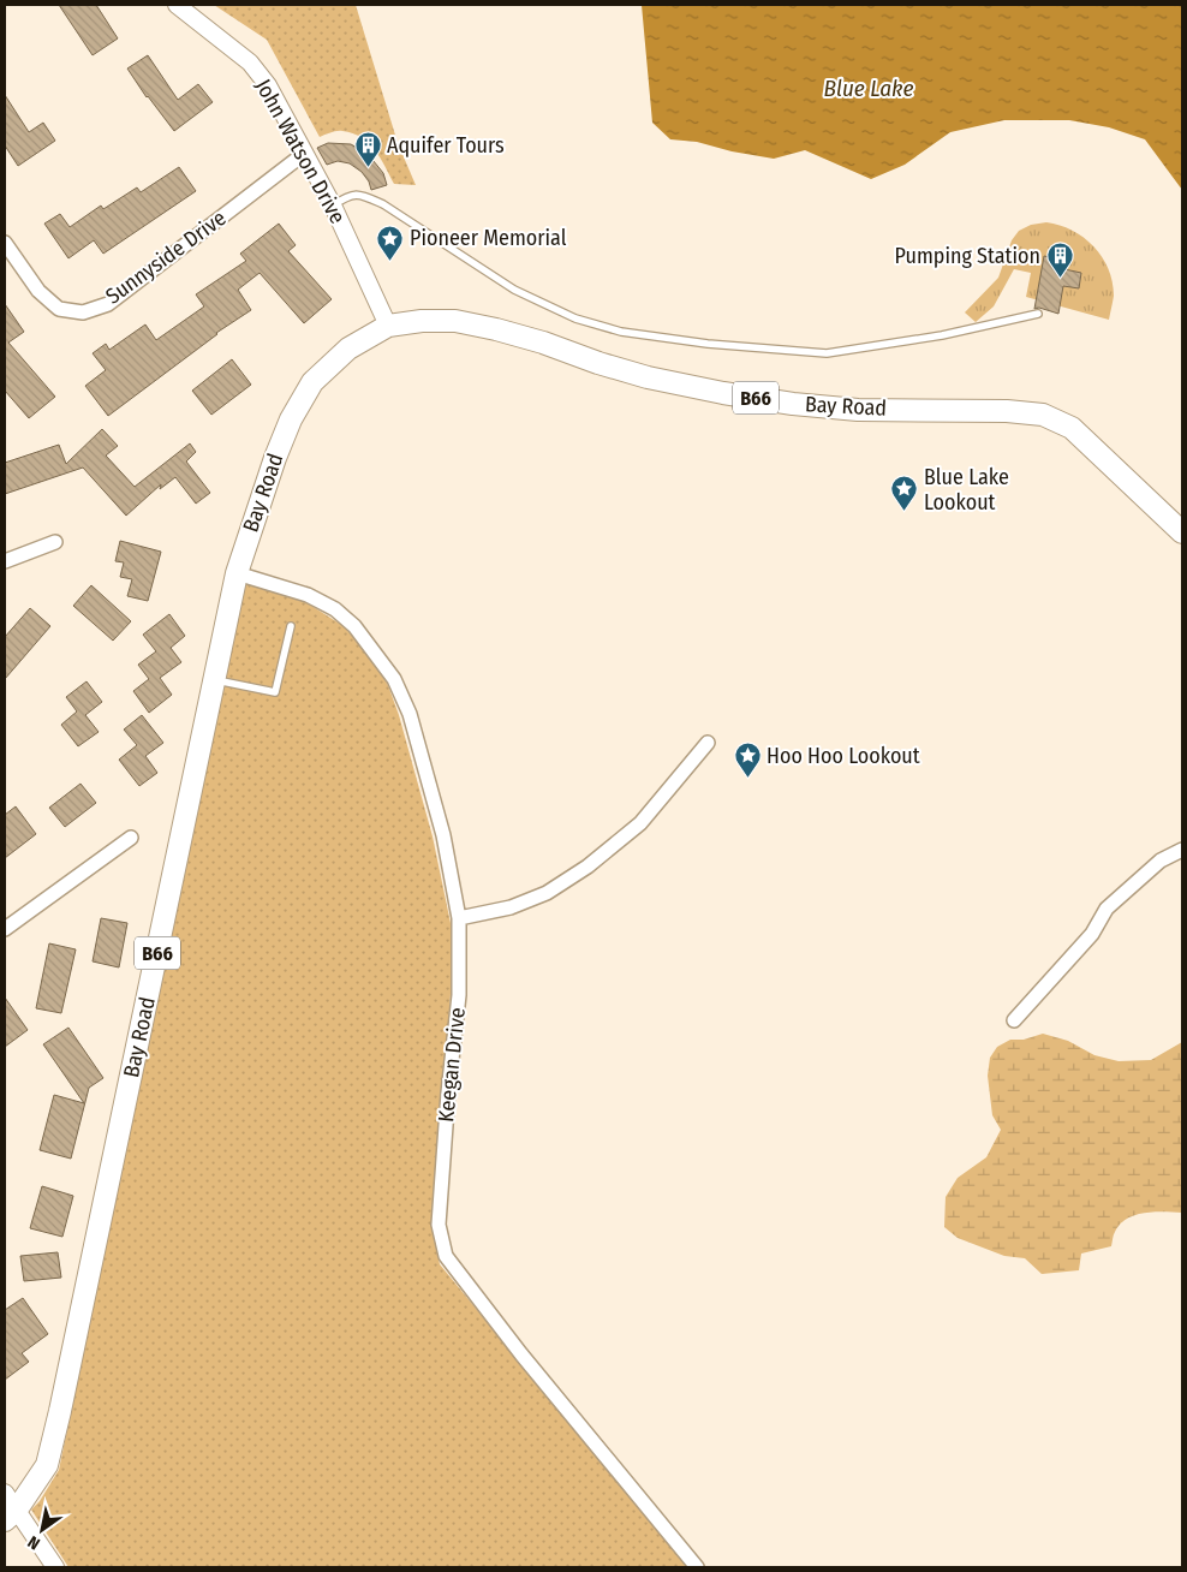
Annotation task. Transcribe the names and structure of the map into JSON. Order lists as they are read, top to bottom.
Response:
{
  "streets": {
    "main road": ["B66", "Bay Road"],
    "street": ["John Watson Drive", "Sunnyside Drive", "Keegan Drive"]
  },
  "crossings": [
    ["John Watson Drive", "Sunnyside Drive"],
    ["John Watson Drive", "Bay Road"],
    ["Bay Road", "Keegan Drive"]
  ],
  "water": ["Blue Lake"],
  "places": {
    "building": ["Aquifer Tours", "Pumping Station"],
    "place": ["Pioneer Memorial", "Blue Lake Lookout", "Hoo Hoo Lookout"]
  },
  "north": "bottom left"
}
